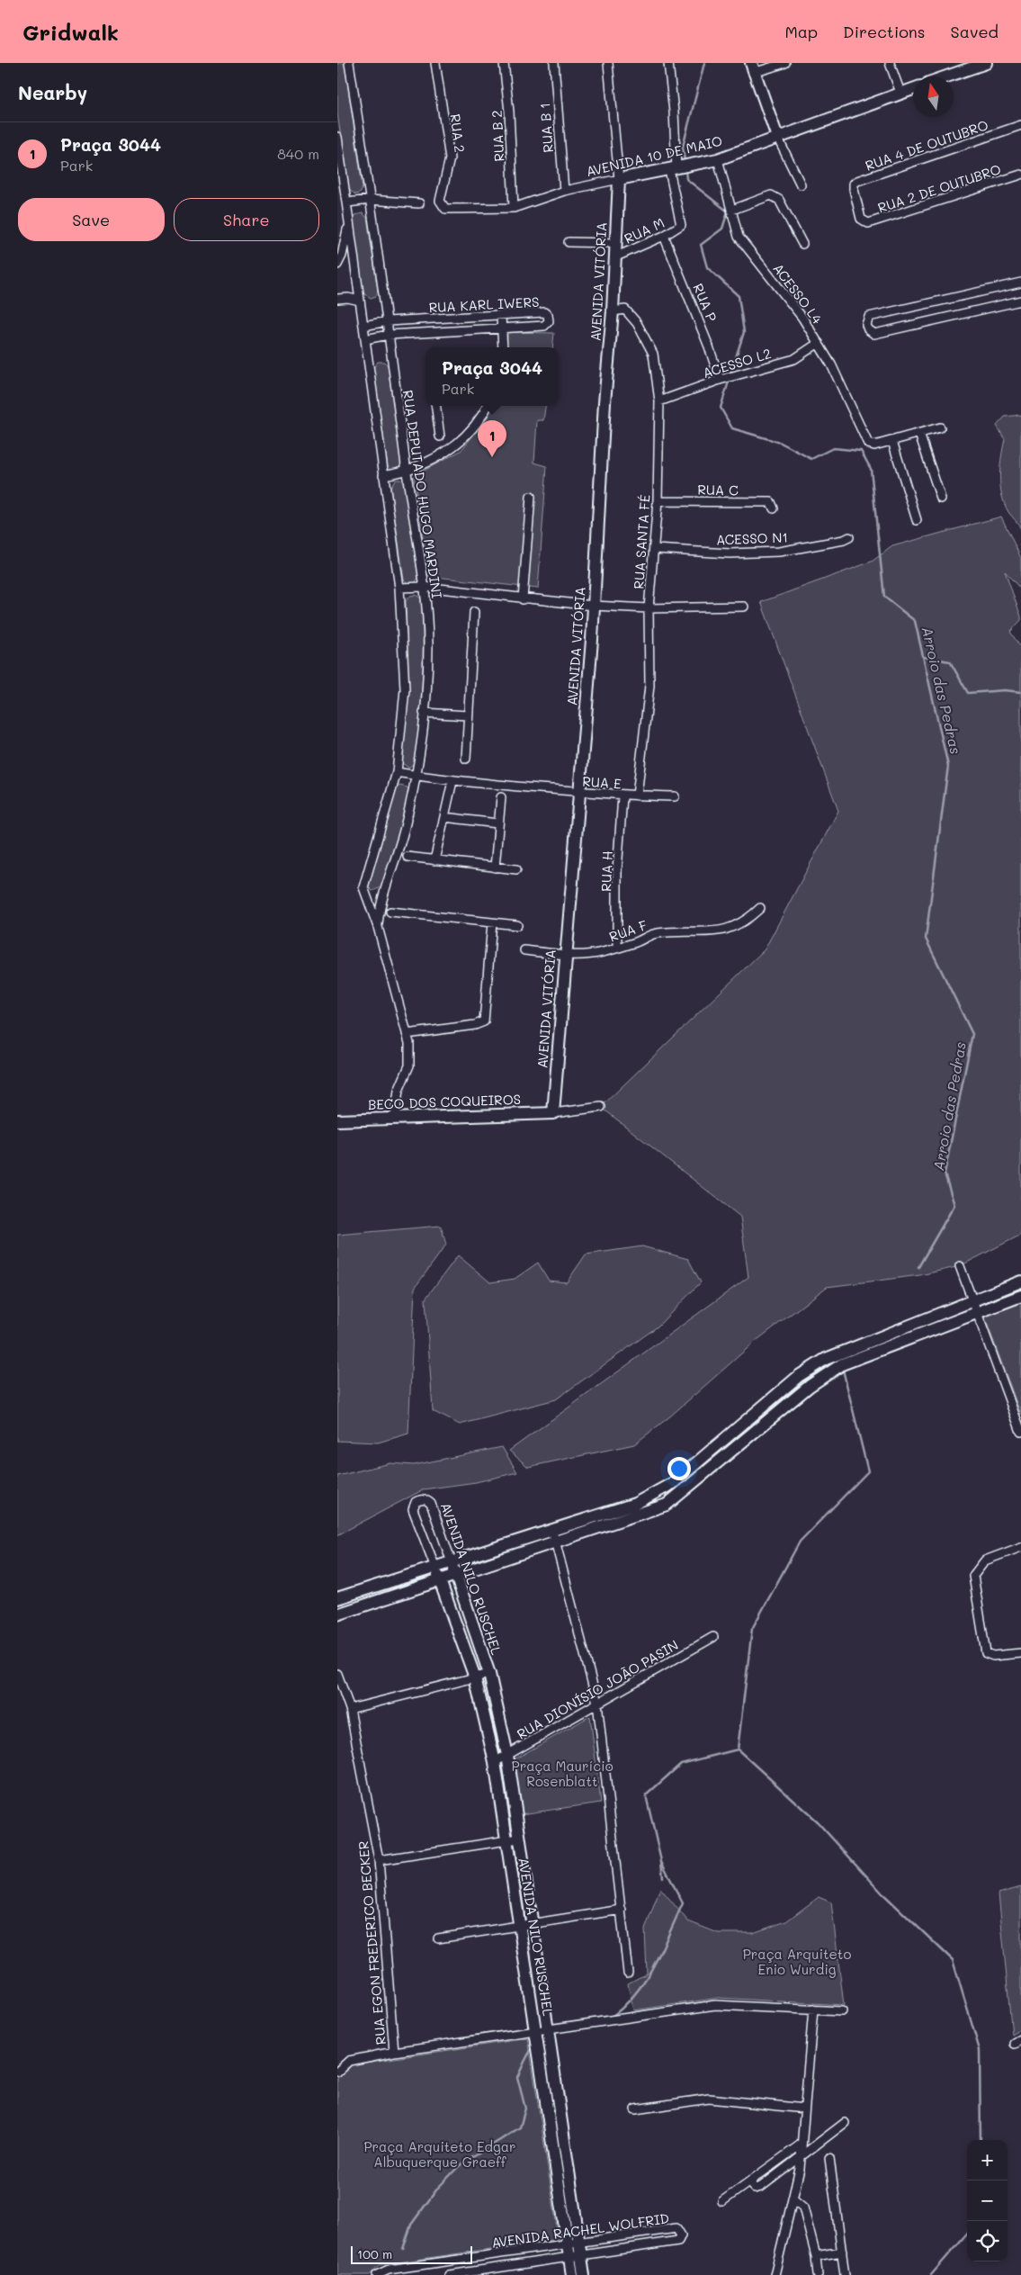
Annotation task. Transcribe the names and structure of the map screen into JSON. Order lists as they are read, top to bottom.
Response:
{
  "streets": {
    "street": [
      "RUA B 1",
      "RUA 2",
      "RUA B 2",
      "RUA 4 DE OUTUBRO",
      "AVENIDA 10 DE MAIO",
      "RUA 2 DE OUTUBRO",
      "RUA M",
      "AVENIDA VITÓRIA",
      "ACESSO L4",
      "RUA P",
      "RUA KARL IWERS",
      "ACESSO L2",
      "RUA C",
      "RUA DEPUTADO HUGO MARDINI",
      "ACESSO N1",
      "RUA SANTA FÉ",
      "RUA E",
      "RUA H",
      "RUA F",
      "BECO DOS COQUEIROS",
      "AVENIDA NILO RUSCHEL",
      "RUA DIONÍSIO JOÃO PASIN",
      "RUA EGON FREDERICO BECKER",
      "AVENIDA RACHEL WOLFRID"
    ]
  },
  "crossings": [
    ["RUA B 1", "AVENIDA 10 DE MAIO"],
    ["RUA 2", "AVENIDA 10 DE MAIO"],
    ["RUA B 2", "AVENIDA 10 DE MAIO"],
    ["RUA 4 DE OUTUBRO", "RUA 2 DE OUTUBRO"],
    ["AVENIDA 10 DE MAIO", "RUA M"],
    ["AVENIDA 10 DE MAIO", "AVENIDA VITÓRIA"],
    ["AVENIDA 10 DE MAIO", "ACESSO L4"],
    ["RUA M", "AVENIDA VITÓRIA"],
    ["RUA M", "RUA P"],
    ["AVENIDA VITÓRIA", "RUA SANTA FÉ"],
    ["AVENIDA VITÓRIA", "RUA E"],
    ["AVENIDA VITÓRIA", "RUA F"],
    ["AVENIDA VITÓRIA", "BECO DOS COQUEIROS"],
    ["ACESSO L4", "ACESSO L2"],
    ["RUA P", "ACESSO L2"],
    ["RUA KARL IWERS", "RUA DEPUTADO HUGO MARDINI"],
    ["ACESSO L2", "RUA SANTA FÉ"],
    ["RUA C", "RUA SANTA FÉ"],
    ["RUA DEPUTADO HUGO MARDINI", "RUA E"],
    ["RUA DEPUTADO HUGO MARDINI", "BECO DOS COQUEIROS"],
    ["ACESSO N1", "RUA SANTA FÉ"],
    ["RUA SANTA FÉ", "RUA E"],
    ["RUA E", "RUA H"],
    ["RUA H", "RUA F"],
    ["AVENIDA NILO RUSCHEL", "RUA DIONÍSIO JOÃO PASIN"],
    ["AVENIDA NILO RUSCHEL", "AVENIDA RACHEL WOLFRID"]
  ],
  "water": ["Arroio das Pedras"],
  "parks": ["Praça Maurício Rosenblatt", "Praça Arquiteto Enio Wurdig", "Praça Arquiteto Edgar Albuquerque Graeff"],
  "scale_bar": "100 m",
  "north": "top",
  "page": {
    "header": "Gridwalk",
    "nav": ["Map", "Directions", "Saved"],
    "heading": "Nearby",
    "list": [
      {
        "mark": "1",
        "name": "Praça 3044",
        "note": "Park",
        "value": "840 m"
      }
    ],
    "buttons": ["Save", "Share"],
    "popup": ["Praça 3044", "Park"],
    "pins": "1",
    "map_buttons": ["+", "−"],
    "scale": "100 m"
  }
}
